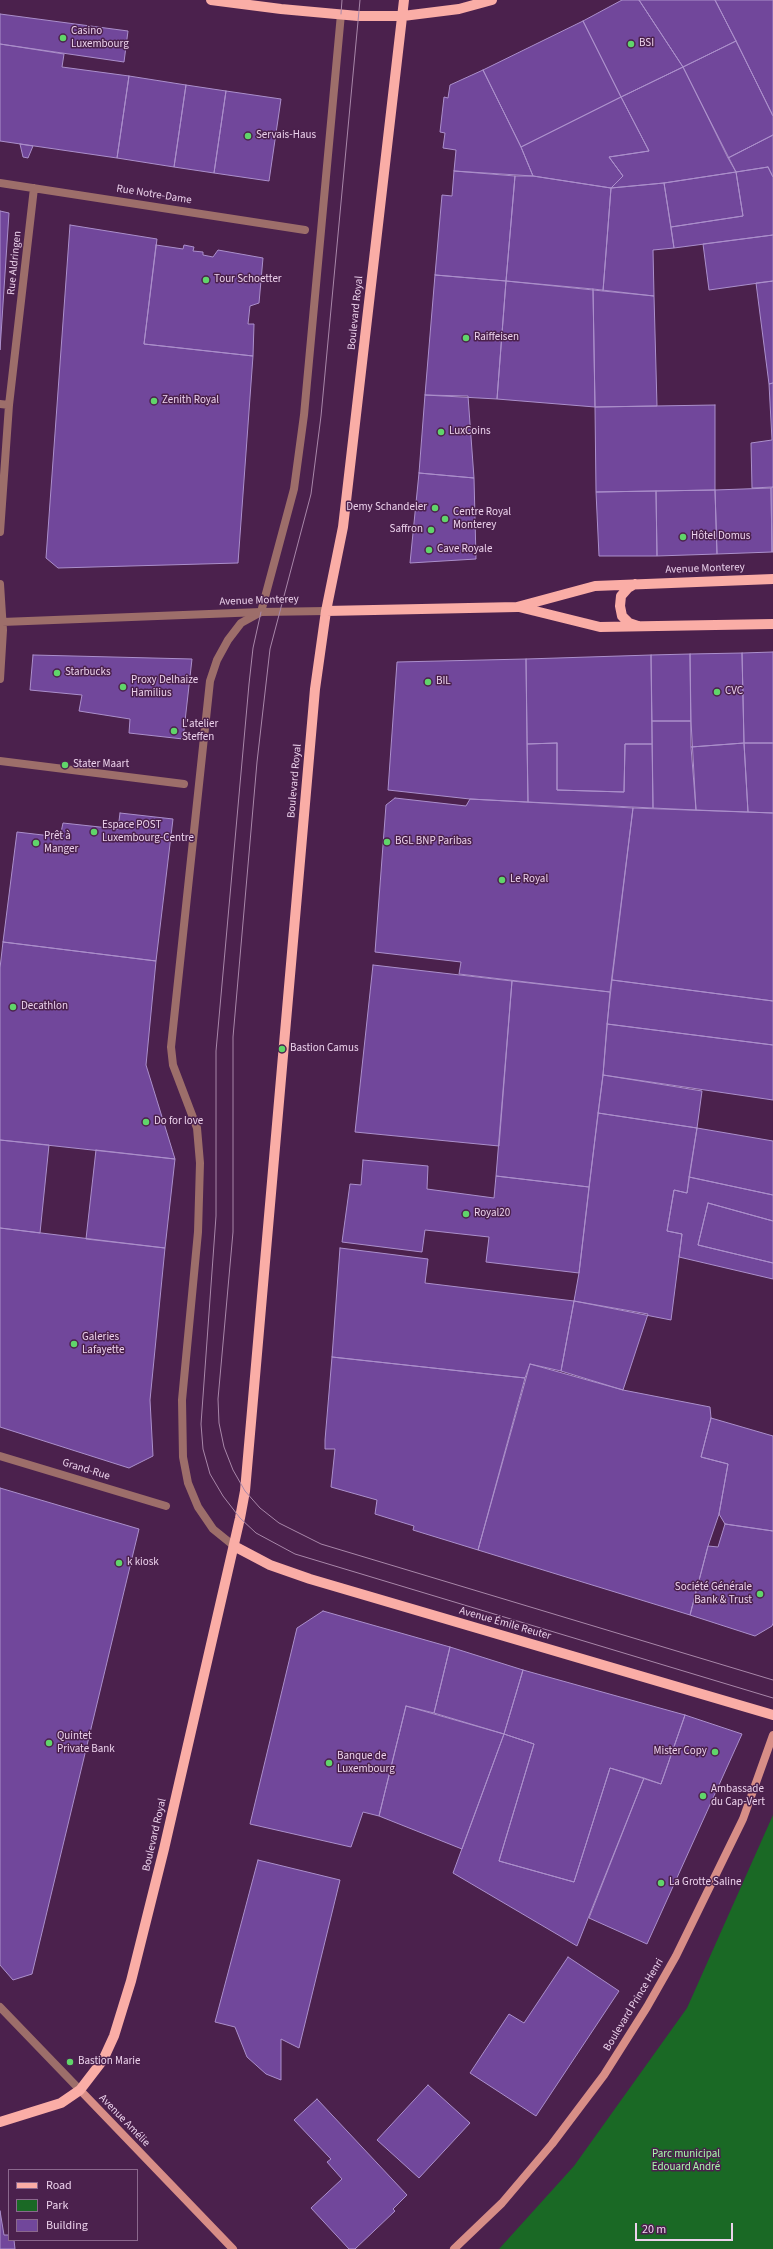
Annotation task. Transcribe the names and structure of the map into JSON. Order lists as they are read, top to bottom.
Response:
{
  "streets": {
    "main road": [
      "Boulevard Royal",
      "Avenue Monterey",
      "Avenue Émile Reuter",
      "Boulevard Prince Henri",
      "Avenue Amélie"
    ],
    "street": ["Rue Notre-Dame", "Rue Aldringen", "Grand-Rue"]
  },
  "crossings": [
    ["Rue Notre-Dame", "Rue Aldringen"],
    ["Boulevard Royal", "Avenue Monterey"],
    ["Boulevard Royal", "Avenue Émile Reuter"],
    ["Boulevard Royal", "Avenue Amélie"]
  ],
  "parks": ["Parc municipal Edouard André"],
  "places": [
    "Casino Luxembourg",
    "BSI",
    "Servais-Haus",
    "Tour Schoetter",
    "Raiffeisen",
    "Zenith Royal",
    "LuxCoins",
    "Demy Schandeler",
    "Centre Royal Monterey",
    "Saffron",
    "Hôtel Domus",
    "Cave Royale",
    "Starbucks",
    "BIL",
    "Proxy Delhaize Hamilius",
    "CVC",
    "L'atelier Steffen",
    "Stater Maart",
    "Espace POST Luxembourg-Centre",
    "BGL BNP Paribas",
    "Prêt à Manger",
    "Le Royal",
    "Decathlon",
    "Bastion Camus",
    "Do for love",
    "Royal20",
    "Galeries Lafayette",
    "k kiosk",
    "Société Générale Bank & Trust",
    "Quintet Private Bank",
    "Mister Copy",
    "Banque de Luxembourg",
    "Ambassade du Cap-Vert",
    "La Grotte Saline",
    "Bastion Marie"
  ],
  "legend": ["Road", "Park", "Building"],
  "scale_bar": "20 m"
}
